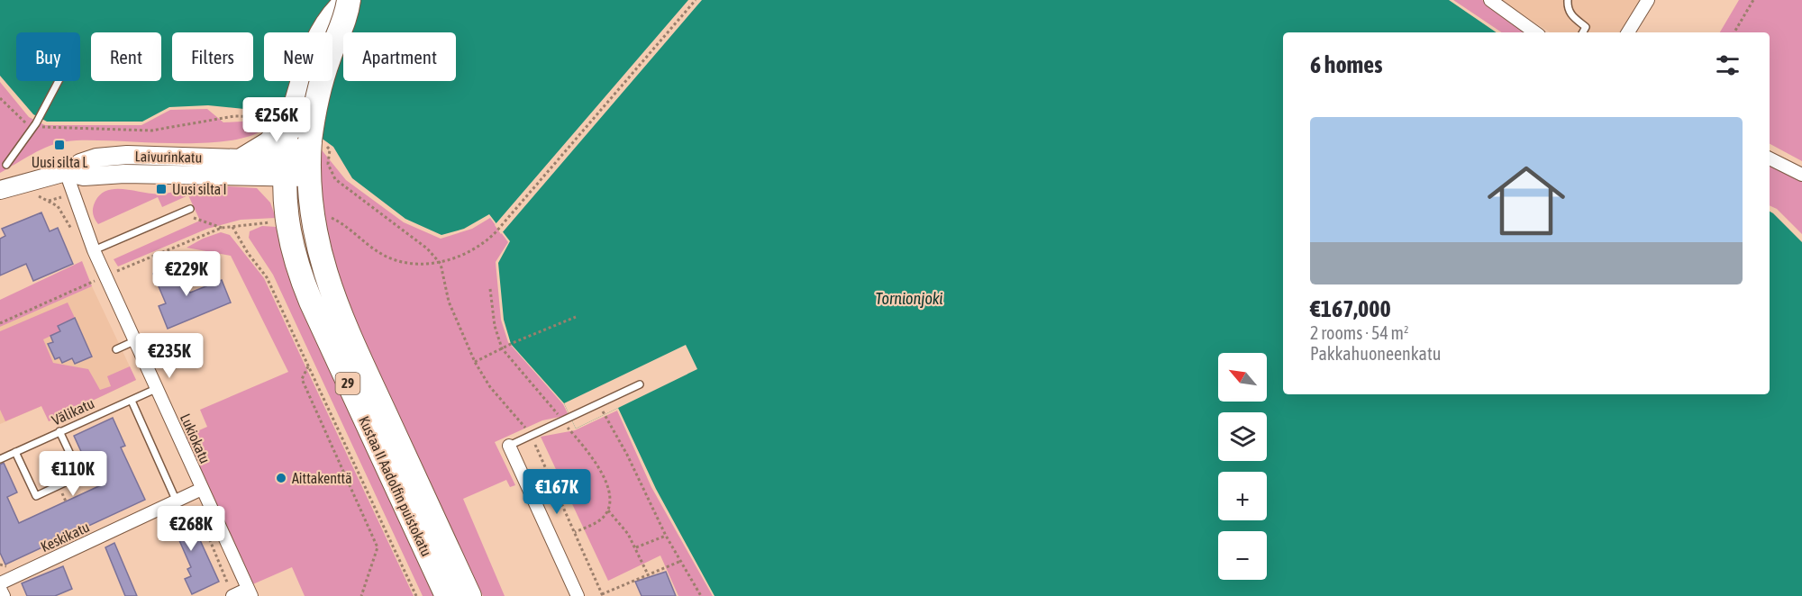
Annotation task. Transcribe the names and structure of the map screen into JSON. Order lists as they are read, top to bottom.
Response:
{
  "streets": {
    "highway": ["29", "Kustaa II Aadolfin puistokatu"],
    "street": ["Laivurinkatu", "Lukiokatu", "Keskikatu"],
    "lane": ["Välikatu"]
  },
  "crossings": [
    ["Laivurinkatu", "29"],
    ["Laivurinkatu", "Lukiokatu"],
    ["Laivurinkatu", "Kustaa II Aadolfin puistokatu"],
    ["29", "Kustaa II Aadolfin puistokatu"],
    ["Välikatu", "Lukiokatu"],
    ["Lukiokatu", "Keskikatu"]
  ],
  "water": ["Tornionjoki"],
  "places": {
    "transit": ["Uusi silta L", "Uusi silta I"],
    "other": ["Aittakenttä"]
  },
  "north": "top left",
  "page": {
    "chip": [
      "Buy",
      "Rent",
      "Filters",
      "New",
      "Apartment"
    ],
    "heading": "6 homes",
    "price": [
      "€256K",
      "€229K",
      "€235K",
      "€110K",
      "€167K",
      "€268K"
    ],
    "list": [
      {
        "name": "€167,000",
        "note": "2 rooms · 54 m² · Pakkahuoneenkatu"
      }
    ],
    "map_buttons": ["+", "−"]
  }
}
